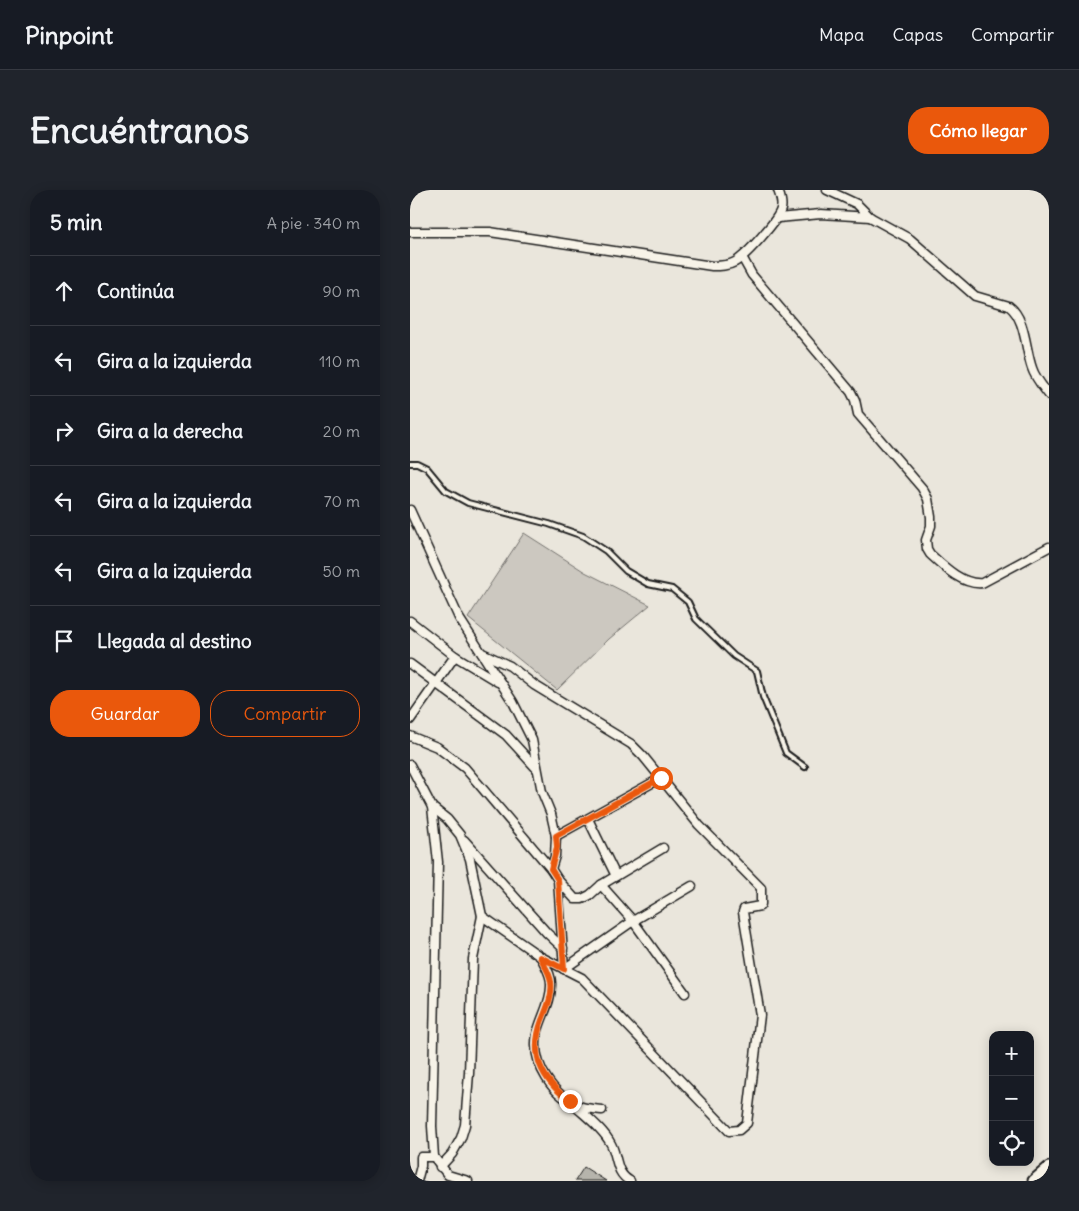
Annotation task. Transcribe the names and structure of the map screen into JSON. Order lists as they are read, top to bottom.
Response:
{
  "page": {
    "header": "Pinpoint",
    "nav": ["Mapa", "Capas", "Compartir"],
    "buttons": [
      "Cómo llegar",
      ["Guardar", "Compartir"]
    ],
    "title": "Encuéntranos",
    "heading": ["5 min", "A pie · 340 m"],
    "list": [
      ["Continúa", "90 m"],
      ["Gira a la izquierda", "110 m"],
      ["Gira a la derecha", "20 m"],
      ["Gira a la izquierda", "70 m"],
      ["Gira a la izquierda", "50 m"],
      "Llegada al destino"
    ],
    "map_buttons": ["+", "−"]
  }
}
